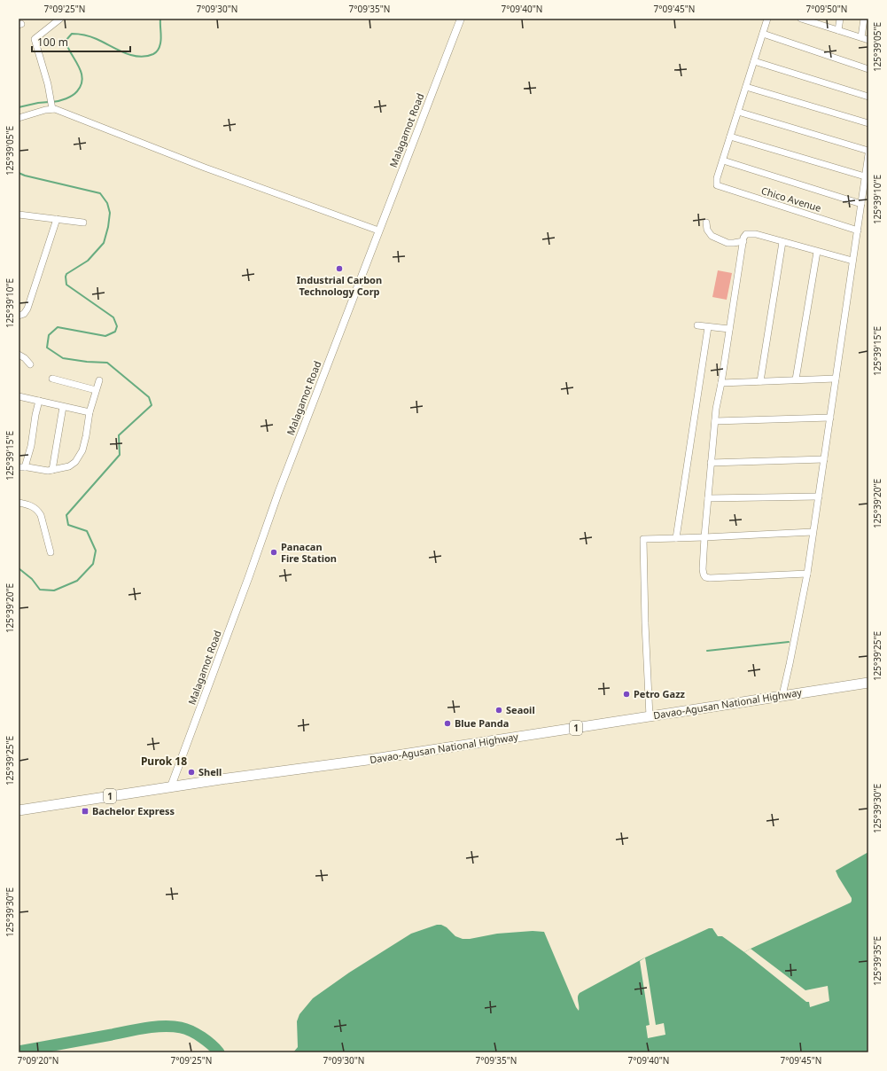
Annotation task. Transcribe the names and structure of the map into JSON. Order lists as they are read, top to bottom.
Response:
{
  "streets": {
    "highway": ["Davao-Agusan National Highway", "1"],
    "street": ["Malagamot Road", "Chico Avenue"]
  },
  "crossings": [
    ["Malagamot Road", "Davao-Agusan National Highway"]
  ],
  "districts": ["Purok 18"],
  "places": {
    "other": [
      "Industrial Carbon Technology Corp",
      "Panacan Fire Station",
      "Petro Gazz",
      "Seaoil",
      "Blue Panda",
      "Shell"
    ],
    "transit": ["Bachelor Express"]
  },
  "scale_bar": "100 m",
  "coordinates": [
    "7°09'25\"N",
    "7°09'30\"N",
    "7°09'35\"N",
    "7°09'40\"N",
    "7°09'45\"N",
    "7°09'50\"N",
    "125°39'05\"E",
    "125°39'10\"E",
    "125°39'15\"E",
    "125°39'20\"E",
    "125°39'25\"E",
    "125°39'30\"E",
    "125°39'35\"E",
    "7°09'20\"N"
  ]
}
